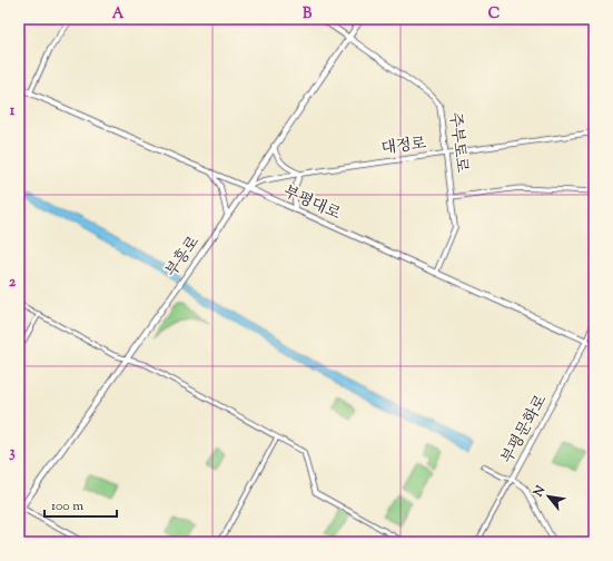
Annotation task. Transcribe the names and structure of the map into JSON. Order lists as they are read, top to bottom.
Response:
{
  "streets": {
    "main road": ["주부토로", "부평대로", "부흥로"],
    "street": ["대정로", "부평문화로"]
  },
  "crossings": [
    ["주부토로", "대정로"],
    ["주부토로", "부평대로"],
    ["주부토로", "부흥로"],
    ["대정로", "부평대로"],
    ["대정로", "부흥로"],
    ["부평대로", "부흥로"],
    ["부평대로", "부평문화로"]
  ],
  "scale_bar": "100 m",
  "north": "top left",
  "grid": {
    "columns": ["A", "B", "C"],
    "rows": ["1", "2", "3"]
  }
}
